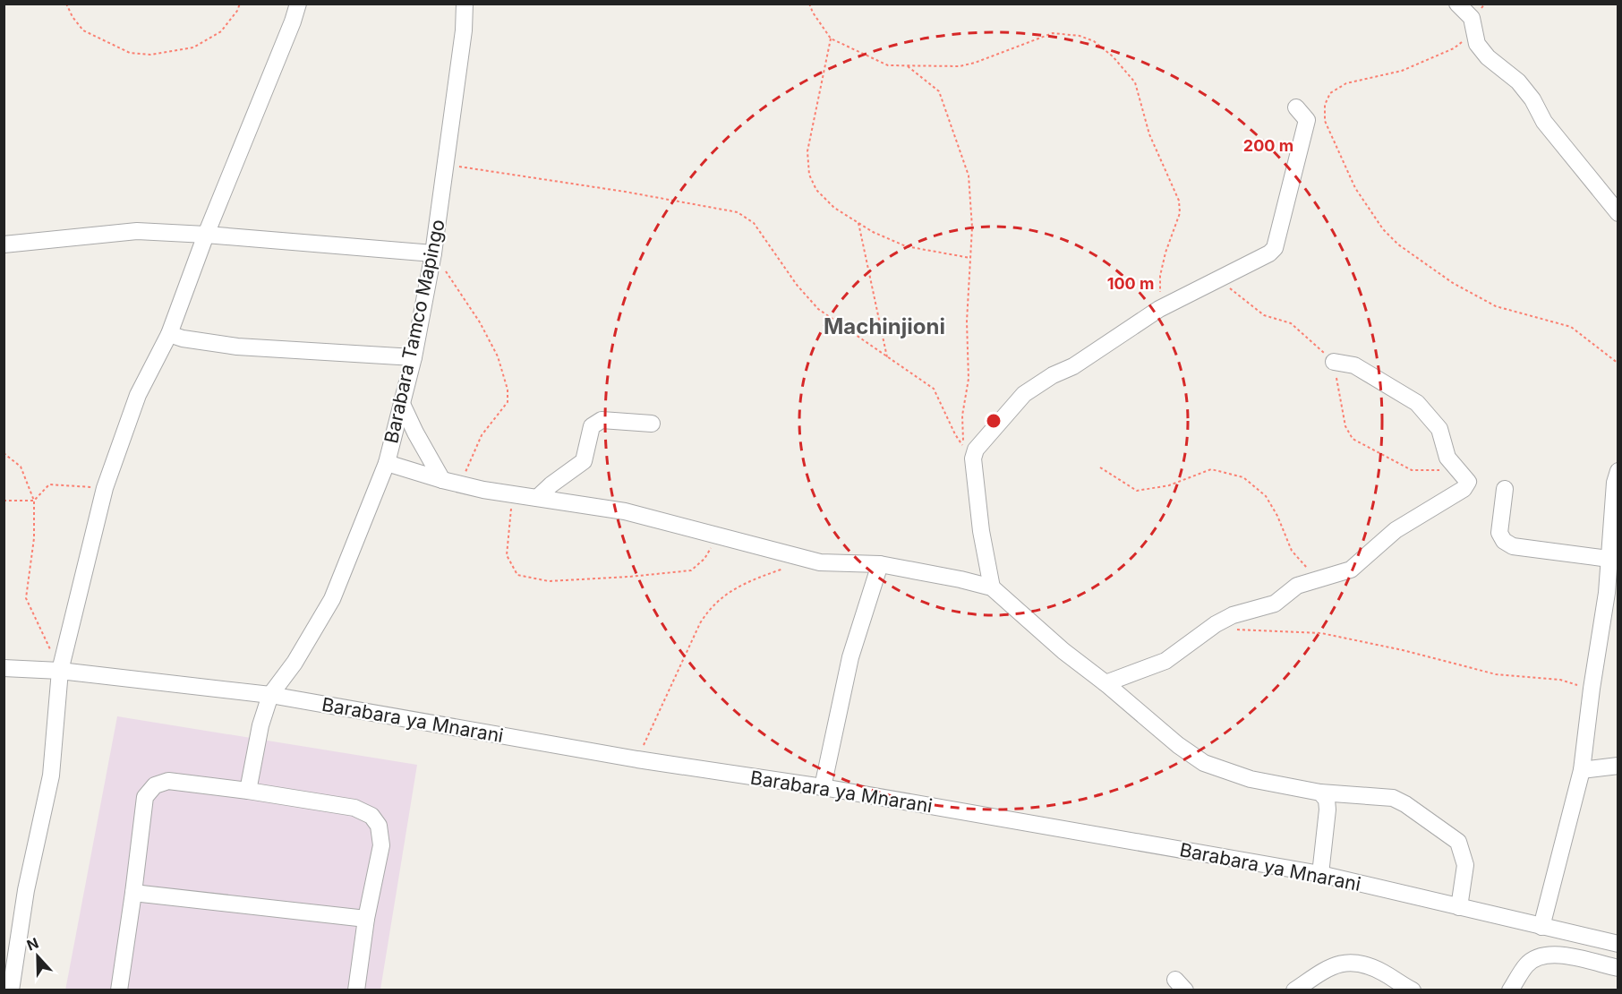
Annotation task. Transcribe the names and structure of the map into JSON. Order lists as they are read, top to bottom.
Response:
{
  "streets": {
    "street": ["Barabara Tamco Mapingo", "Barabara ya Mnarani"]
  },
  "crossings": [
    ["Barabara Tamco Mapingo", "Barabara ya Mnarani"]
  ],
  "districts": ["Machinjioni"],
  "north": "top",
  "rings": ["200 m", "100 m"]
}
